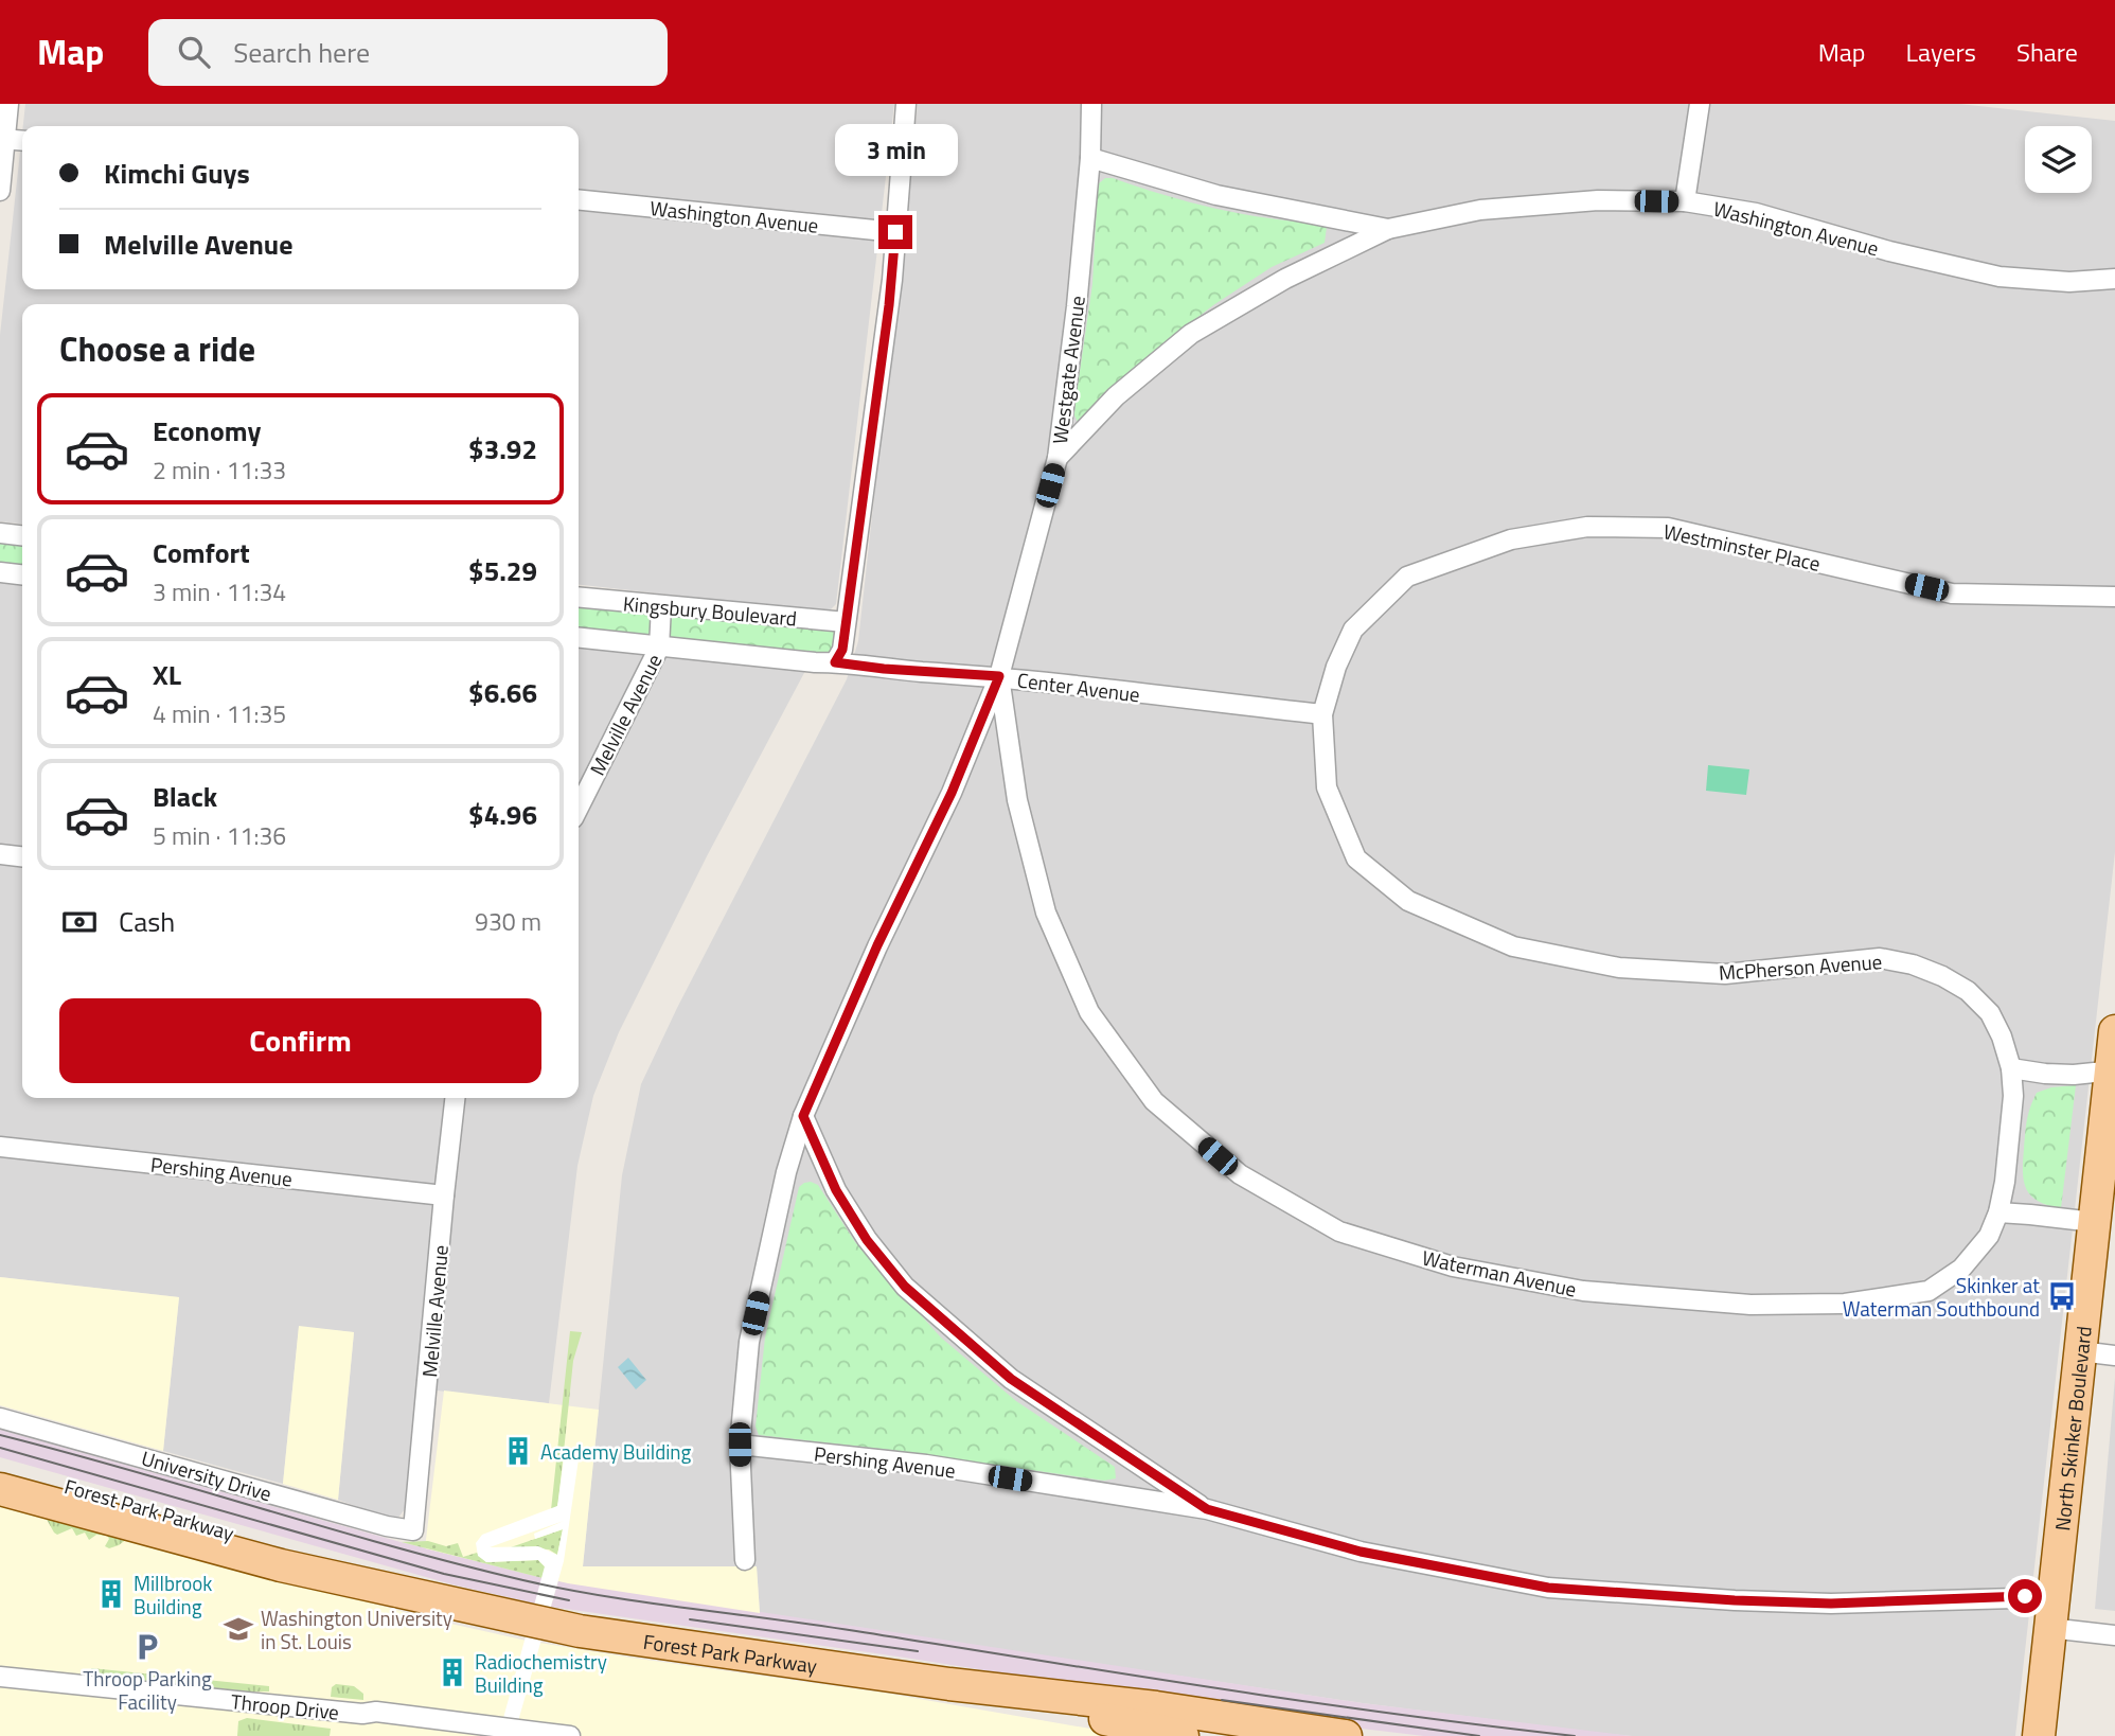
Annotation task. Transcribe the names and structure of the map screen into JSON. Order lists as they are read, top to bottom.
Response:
{
  "streets": {
    "main road": ["North Skinker Boulevard", "Forest Park Parkway"],
    "street": [
      "Washington Avenue",
      "Westgate Avenue",
      "Westminster Place",
      "Kingsbury Boulevard",
      "Center Avenue",
      "Melville Avenue",
      "McPherson Avenue",
      "Pershing Avenue",
      "Waterman Avenue",
      "University Drive",
      "Throop Drive"
    ]
  },
  "crossings": [
    ["Washington Avenue", "Westgate Avenue"],
    ["Westgate Avenue", "Center Avenue"],
    ["Westgate Avenue", "Pershing Avenue"],
    ["Westgate Avenue", "Waterman Avenue"],
    ["Westminster Place", "Center Avenue"],
    ["Westminster Place", "McPherson Avenue"],
    ["Kingsbury Boulevard", "Center Avenue"],
    ["Kingsbury Boulevard", "Melville Avenue"],
    ["Center Avenue", "McPherson Avenue"],
    ["Center Avenue", "Waterman Avenue"],
    ["Melville Avenue", "Pershing Avenue"],
    ["Melville Avenue", "University Drive"],
    ["McPherson Avenue", "Waterman Avenue"],
    ["Pershing Avenue", "North Skinker Boulevard"]
  ],
  "places": {
    "bus stop": ["Skinker at Waterman Southbound"],
    "building": ["Academy Building", "Millbrook Building", "Radiochemistry Building"],
    "school or university": ["Washington University in St. Louis"],
    "parking": ["Throop Parking Facility"]
  },
  "page": {
    "header": "Map",
    "search": "Search here",
    "nav": ["Map", "Layers", "Share"],
    "bubble": "3 min",
    "banner": ["Kimchi Guys", "Melville Avenue"],
    "heading": "Choose a ride",
    "list": [
      {
        "name": "Economy",
        "note": "2 min · 11:33",
        "value": "$3.92"
      },
      {
        "name": "Comfort",
        "note": "3 min · 11:34",
        "value": "$5.29"
      },
      {
        "name": "XL",
        "note": "4 min · 11:35",
        "value": "$6.66"
      },
      {
        "name": "Black",
        "note": "5 min · 11:36",
        "value": "$4.96"
      }
    ],
    "pay": ["Cash", "930 m"],
    "buttons": "Confirm"
  }
}
